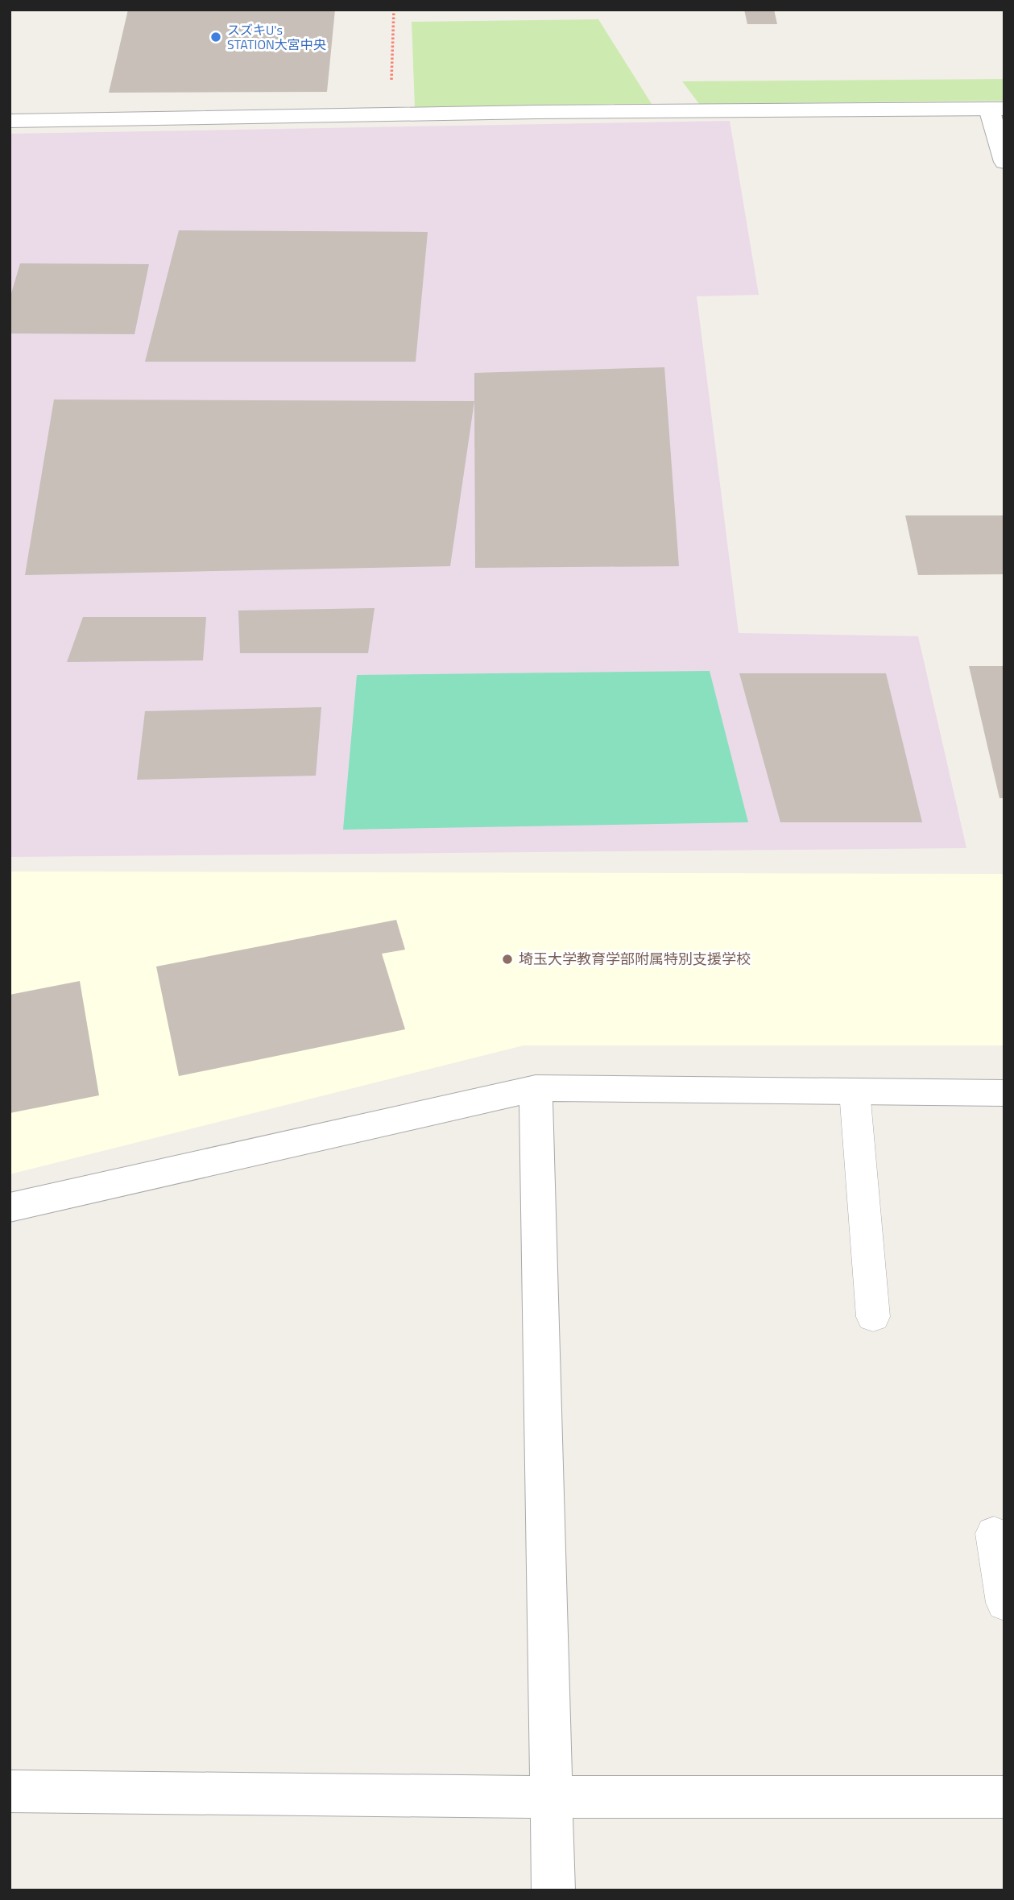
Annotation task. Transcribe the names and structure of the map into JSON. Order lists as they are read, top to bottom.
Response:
{
  "places": ["スズキU's STATION大宮中央", "埼玉大学教育学部附属特別支援学校"]
}
